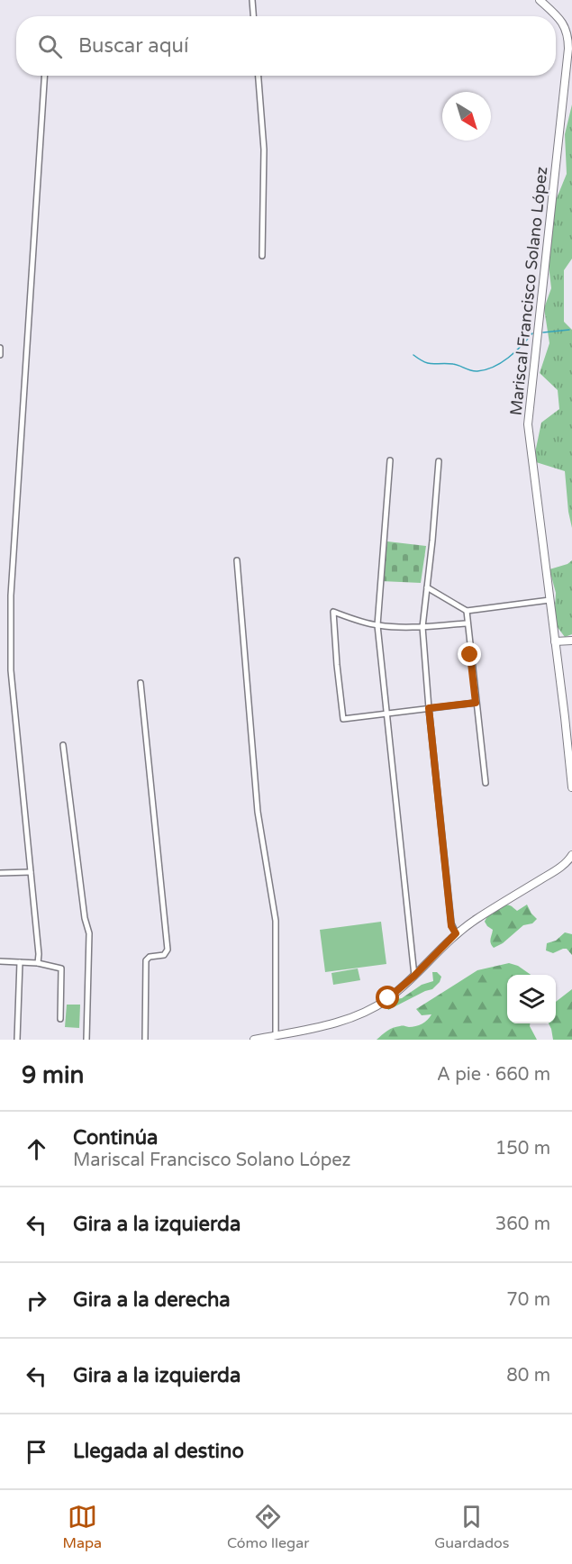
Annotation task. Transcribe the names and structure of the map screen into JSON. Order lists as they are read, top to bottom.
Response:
{
  "streets": {
    "main road": ["Mariscal Francisco Solano López"]
  },
  "north": "bottom right",
  "page": {
    "search": "Buscar aquí",
    "heading": ["9 min", "A pie · 660 m"],
    "list": [
      ["Continúa", "Mariscal Francisco Solano López", "150 m"],
      ["Gira a la izquierda", "360 m"],
      ["Gira a la derecha", "70 m"],
      ["Gira a la izquierda", "80 m"],
      "Llegada al destino"
    ],
    "nav": ["Mapa", "Cómo llegar", "Guardados"]
  }
}
